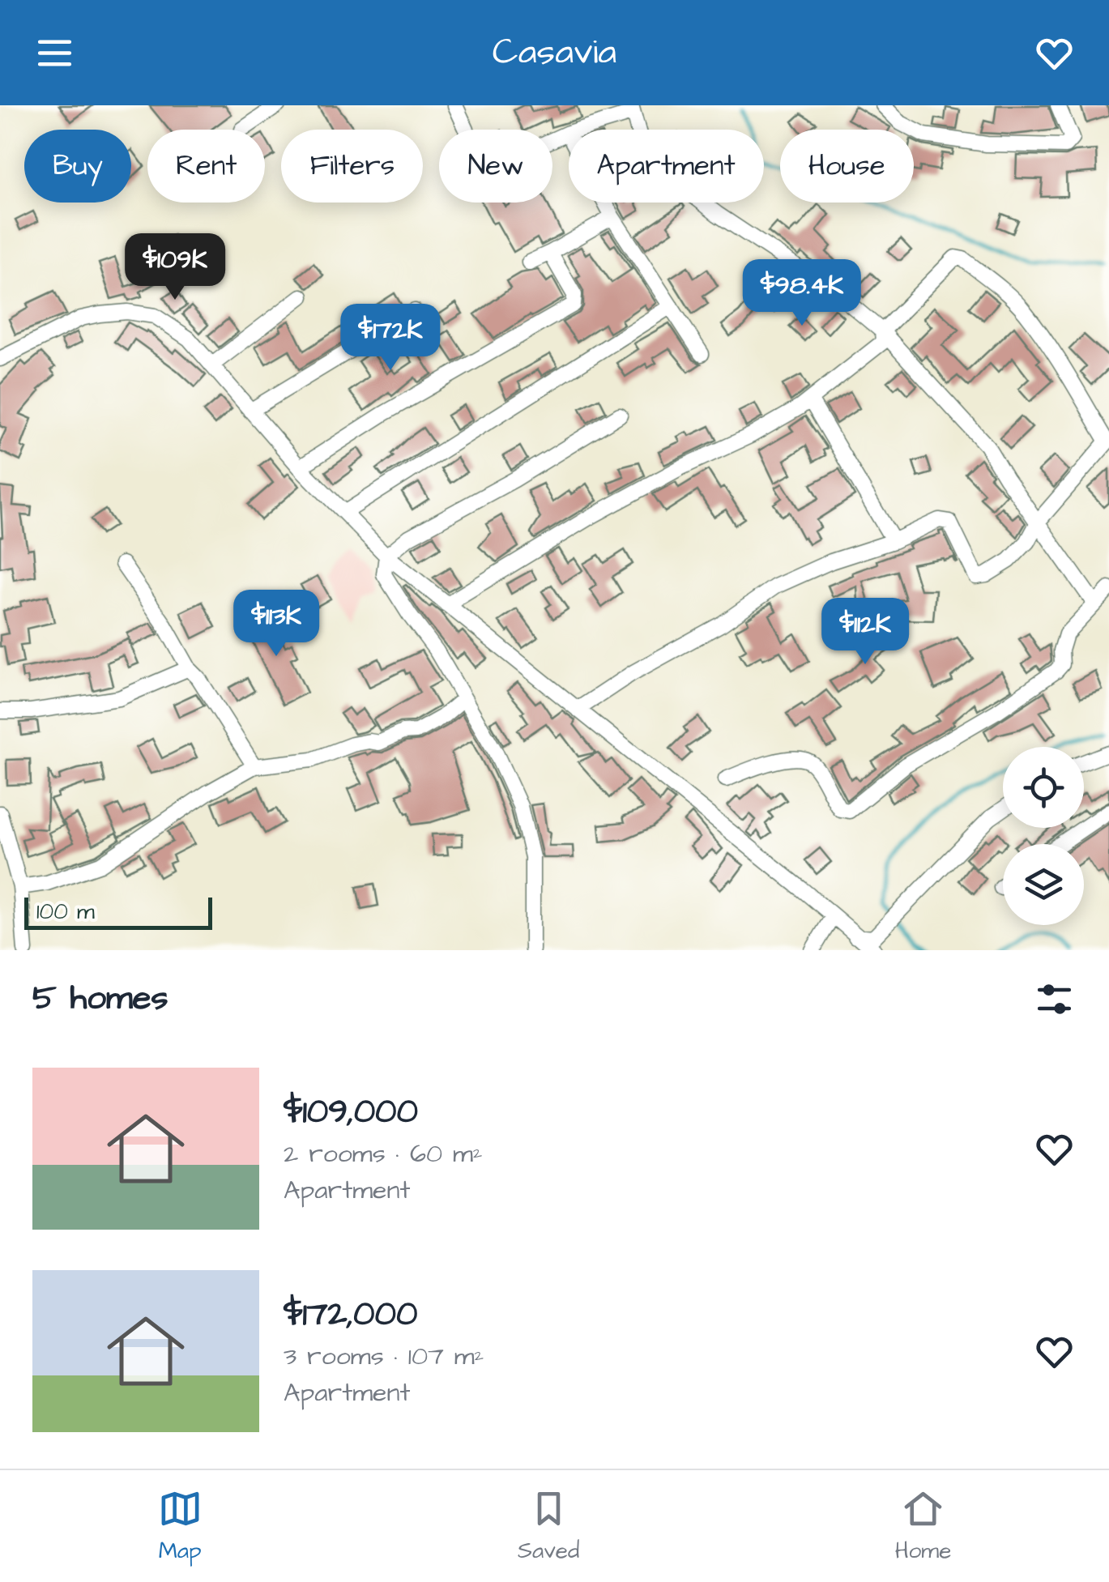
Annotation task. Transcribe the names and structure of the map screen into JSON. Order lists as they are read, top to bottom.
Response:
{
  "scale_bar": "100 m",
  "page": {
    "header": "Casavia",
    "chip": [
      "Buy",
      "Rent",
      "Filters",
      "New",
      "Apartment",
      "House"
    ],
    "price": [
      "$109K",
      "$98.4K",
      "$172K",
      "$113K",
      "$112K"
    ],
    "scale": "100 m",
    "heading": "5 homes",
    "list": [
      {
        "name": "$109,000",
        "note": "2 rooms · 60 m² · Apartment"
      },
      {
        "name": "$172,000",
        "note": "3 rooms · 107 m² · Apartment"
      }
    ],
    "tabs": ["Map", "Saved", "Home"]
  }
}
